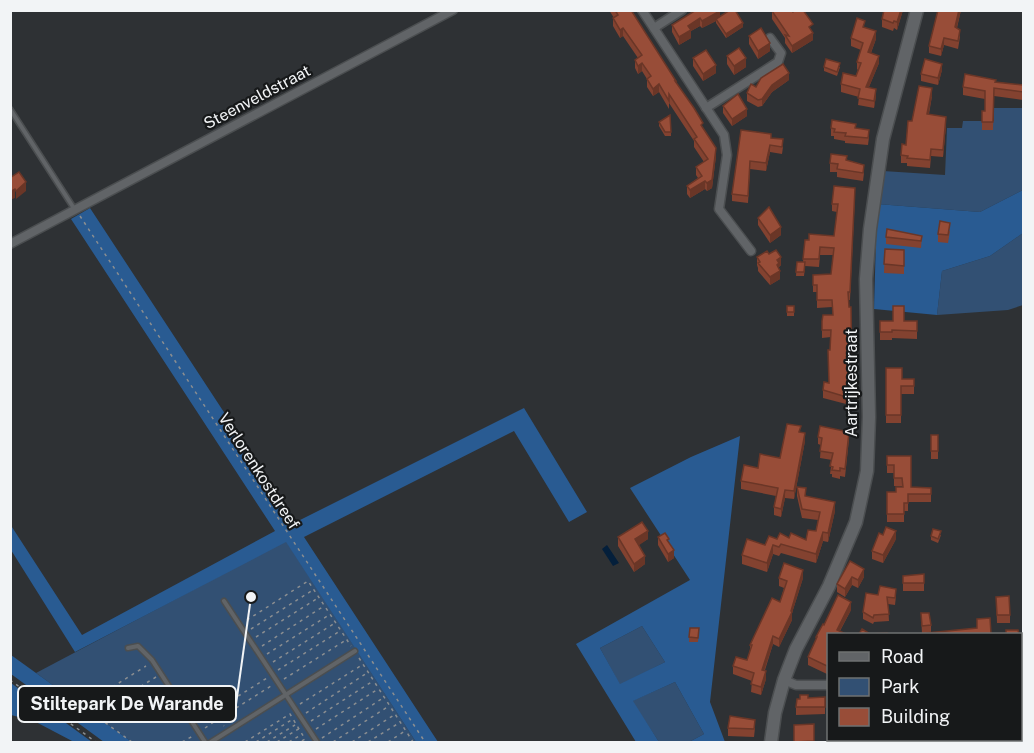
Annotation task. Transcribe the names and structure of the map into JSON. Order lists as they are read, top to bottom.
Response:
{
  "streets": {
    "street": ["Steenveldstraat", "Aartrijkestraat"],
    "path": ["Verlorenkostdreef"]
  },
  "crossings": [
    ["Steenveldstraat", "Verlorenkostdreef"]
  ],
  "places": ["Stiltepark De Warande"],
  "legend": ["Road", "Park", "Building"]
}
